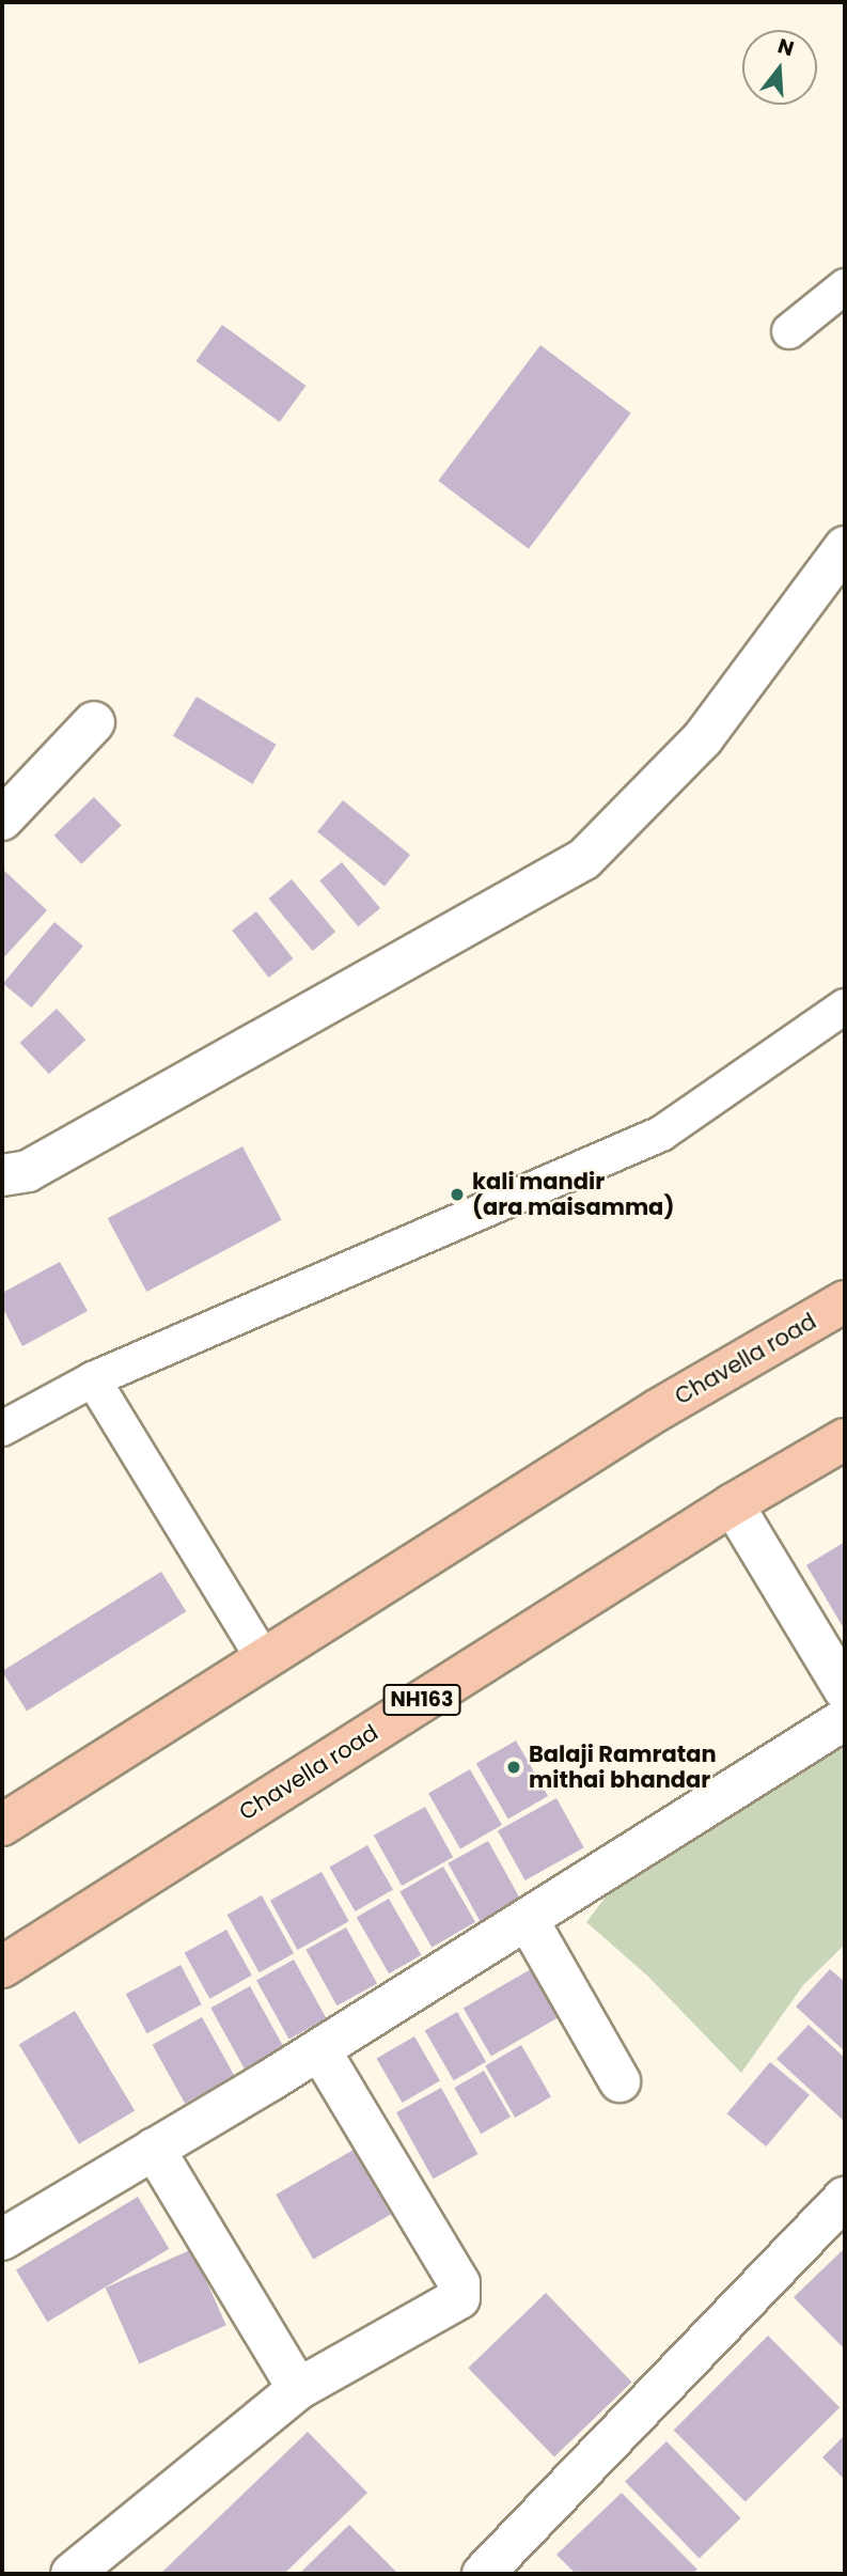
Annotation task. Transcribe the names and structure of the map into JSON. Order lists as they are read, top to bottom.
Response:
{
  "streets": {
    "highway": ["Chavella road", "NH163"]
  },
  "places": ["kali mandir (ara maisamma)", "Balaji Ramratan mithai bhandar"],
  "north": "top"
}
